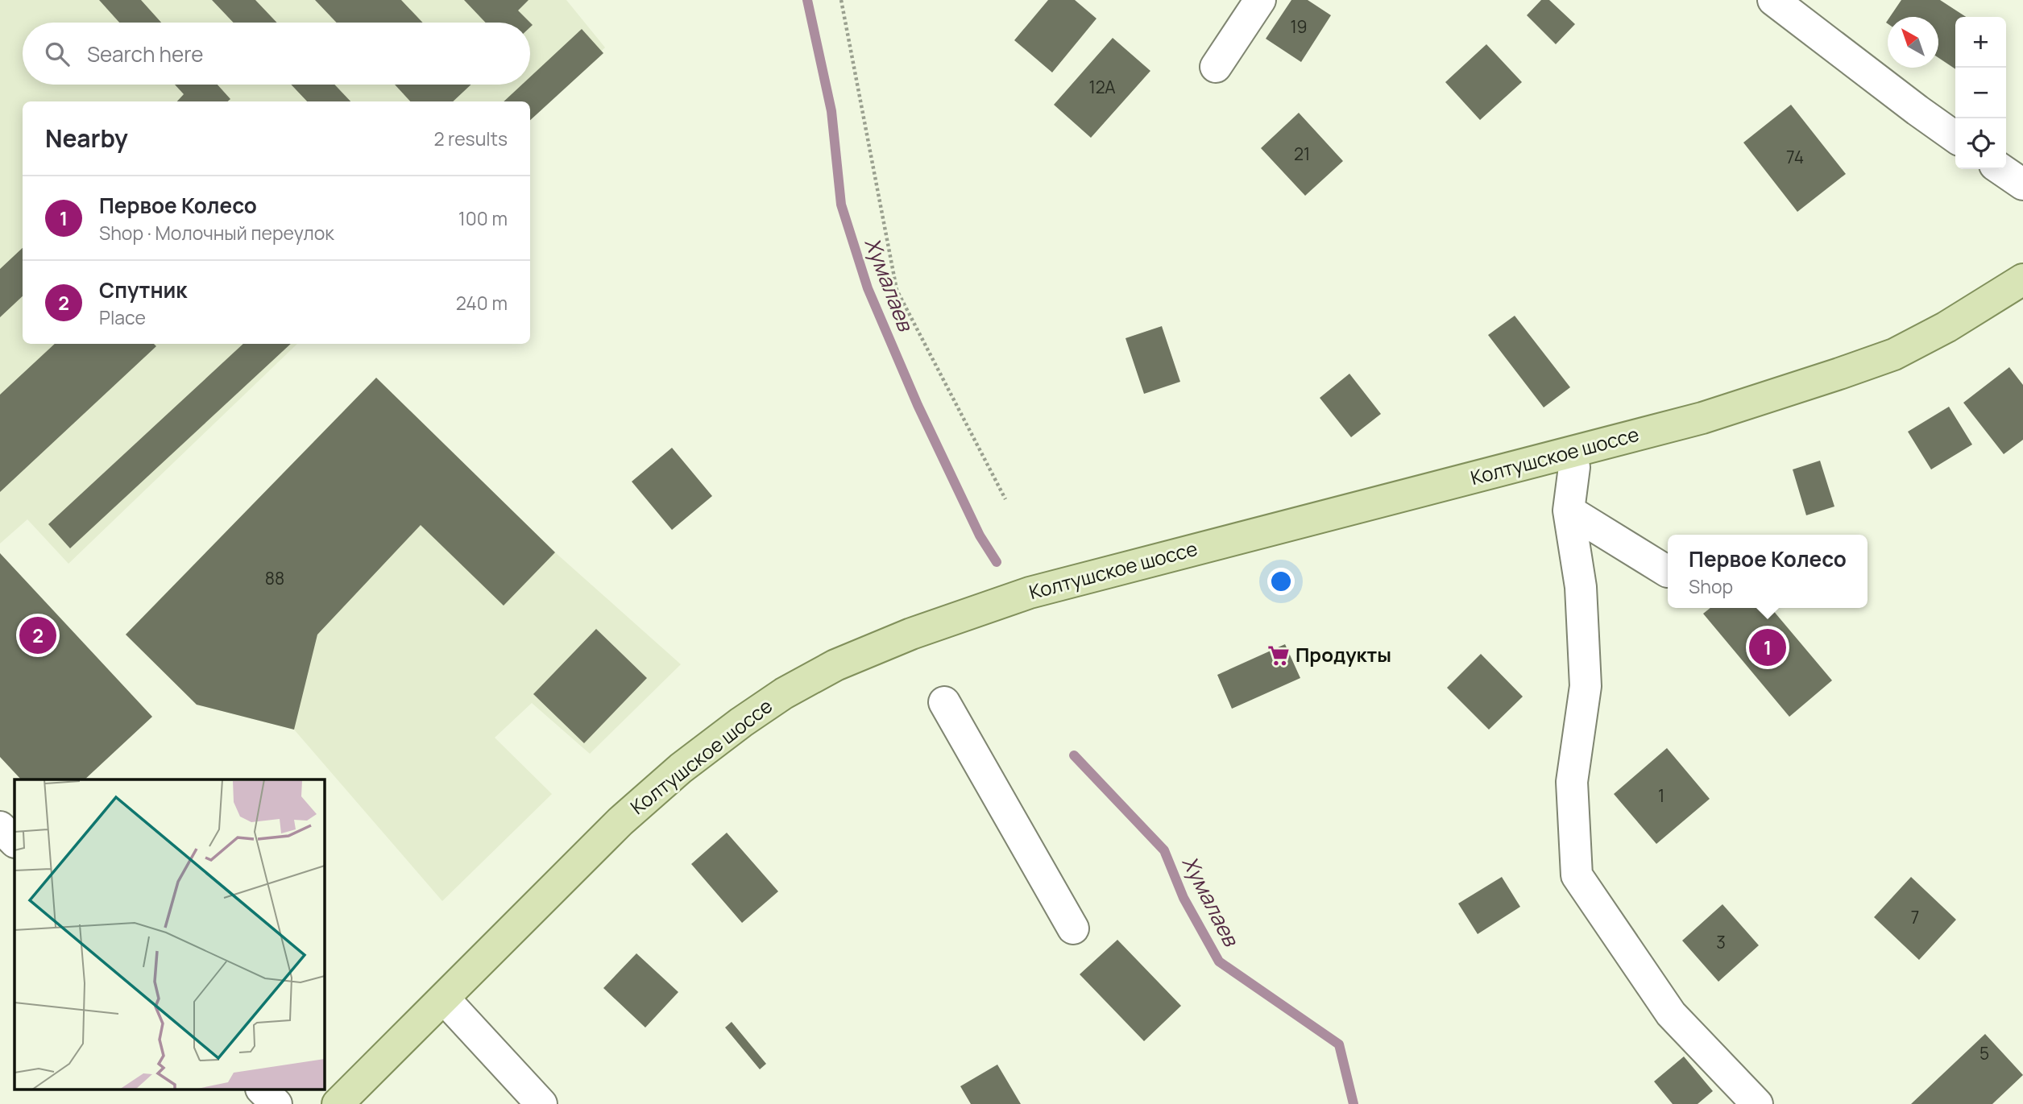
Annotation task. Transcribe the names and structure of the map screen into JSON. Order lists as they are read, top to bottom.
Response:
{
  "streets": {
    "main road": ["Колтушское шоссе"]
  },
  "water": ["Хумалаев"],
  "places": {
    "supermarket": ["Продукты"]
  },
  "house_numbers": [
    "19",
    "12А",
    "21",
    "74",
    "88",
    "1",
    "7",
    "3",
    "5"
  ],
  "north": "top left",
  "page": {
    "map_buttons": ["+", "−"],
    "search": "Search here",
    "heading": ["Nearby", "2 results"],
    "list": [
      {
        "mark": "1",
        "name": "Первое Колесо",
        "note": "Shop · Молочный переулок",
        "value": "100 m"
      },
      {
        "mark": "2",
        "name": "Спутник",
        "note": "Place",
        "value": "240 m"
      }
    ],
    "popup": ["Первое Колесо", "Shop"],
    "pins": ["2", "1"]
  }
}
